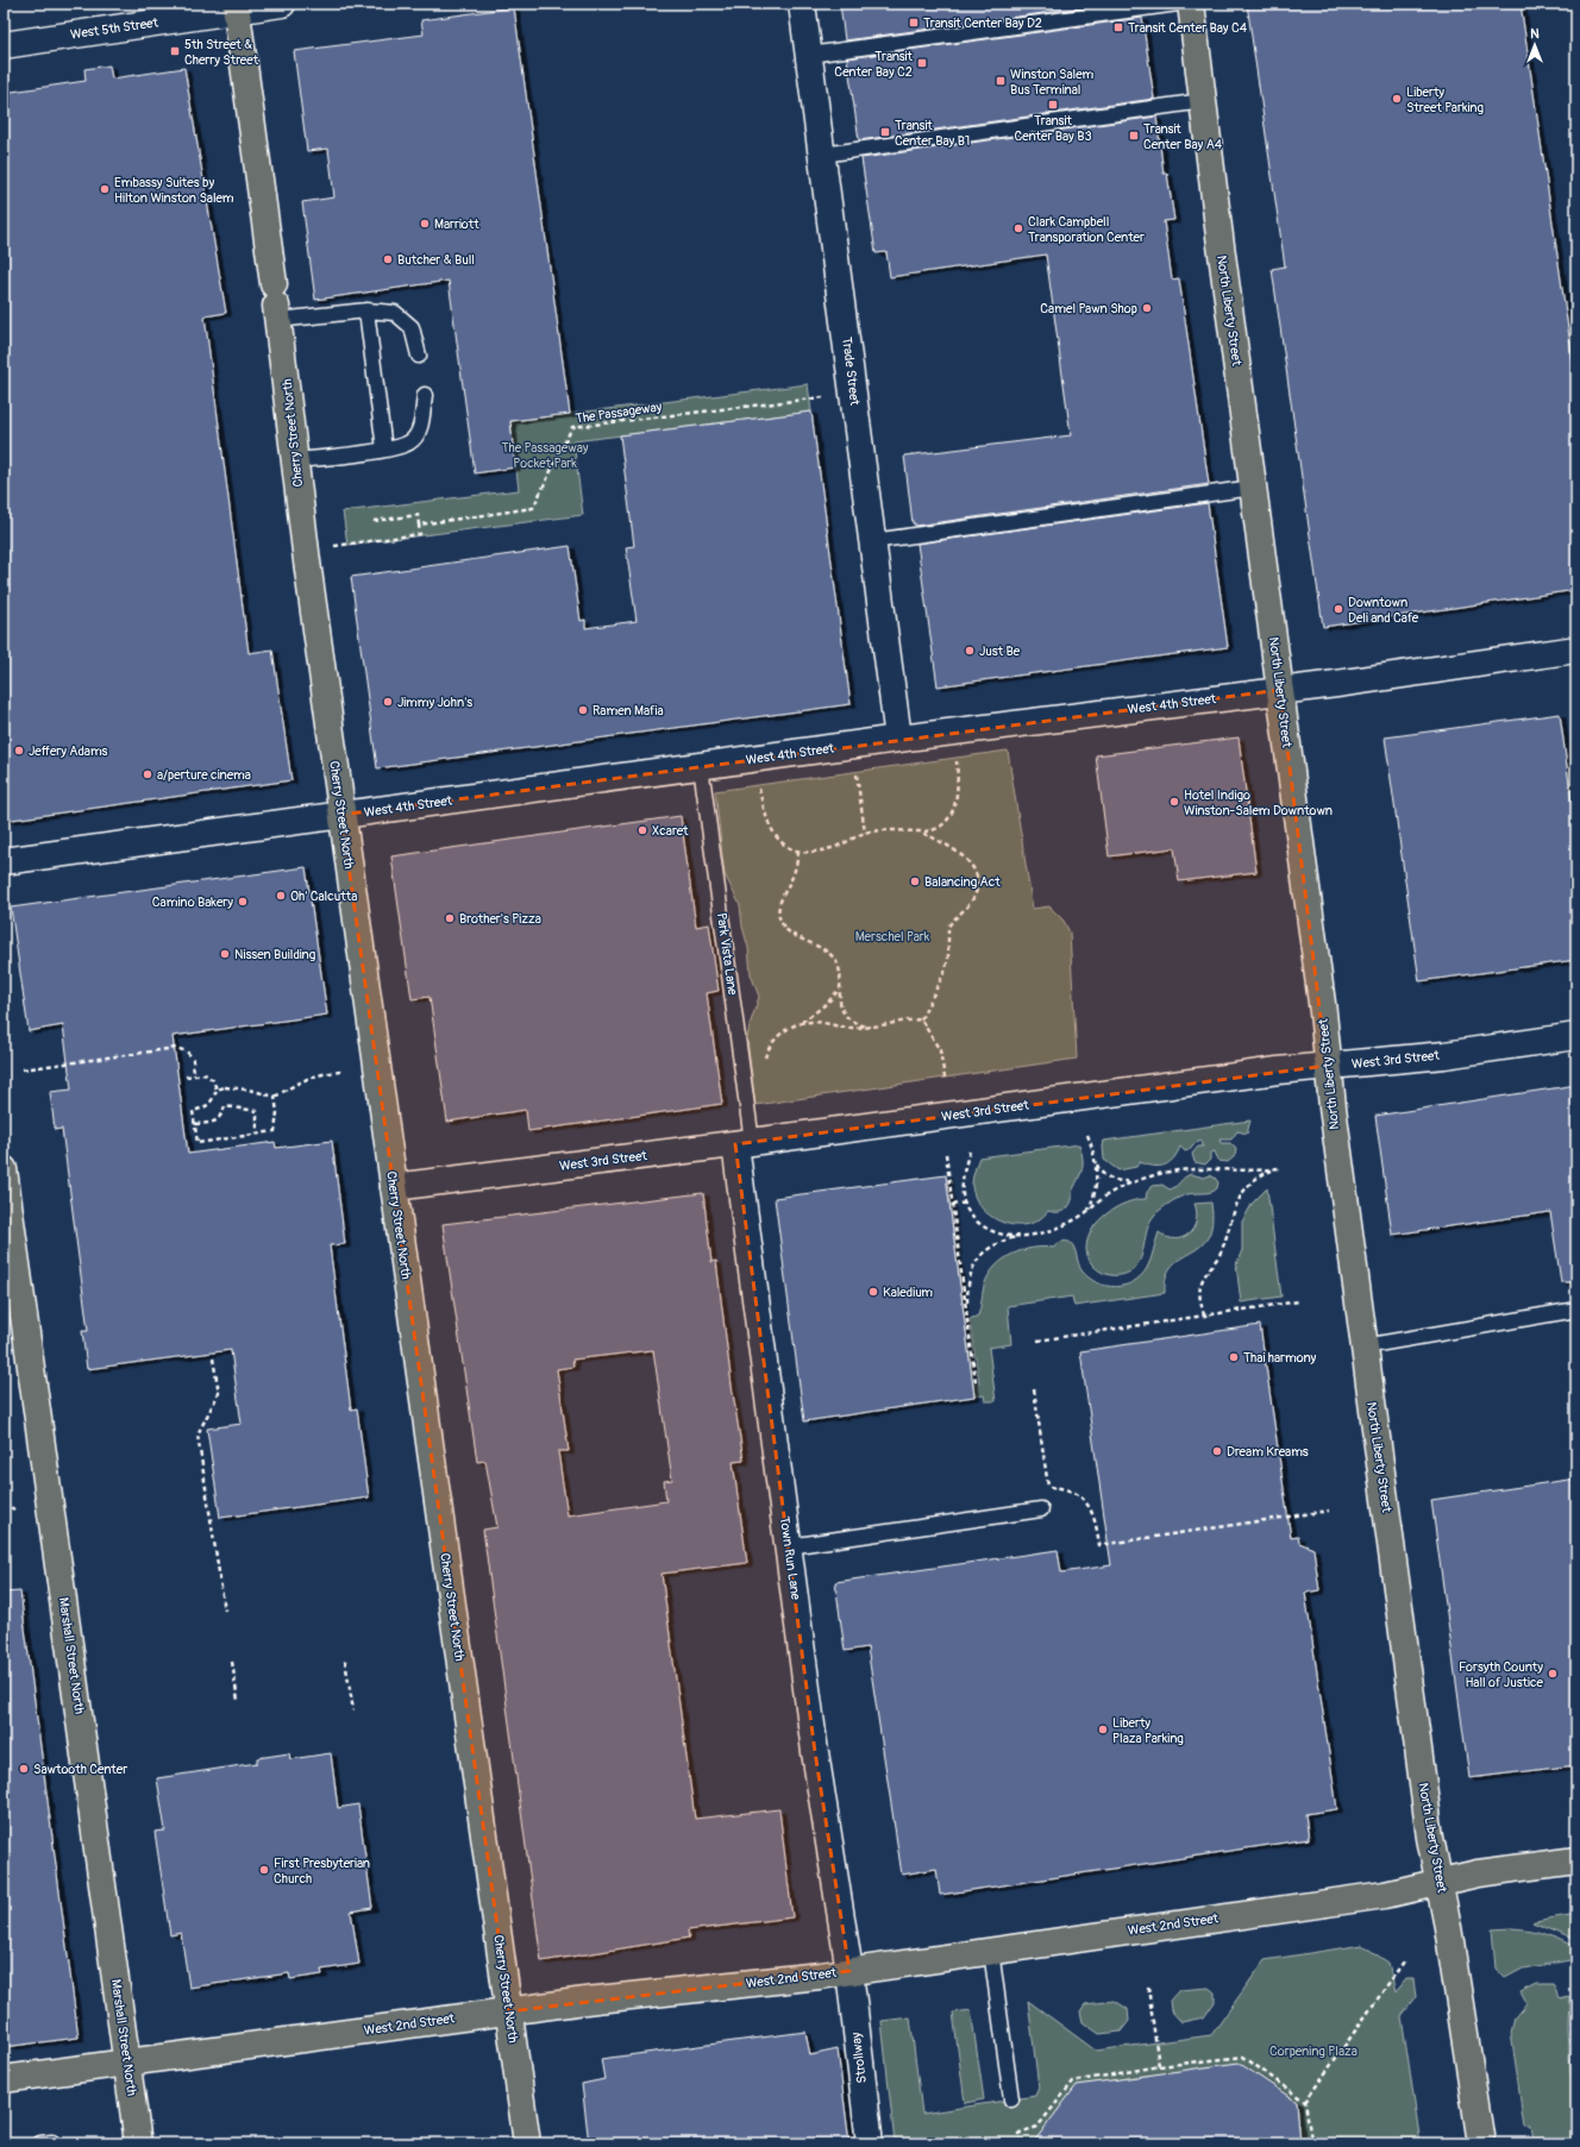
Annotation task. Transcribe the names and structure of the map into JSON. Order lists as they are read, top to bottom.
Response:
{
  "streets": {
    "main road": [
      "North Liberty Street",
      "Cherry Street North",
      "Marshall Street North",
      "West 2nd Street"
    ],
    "street": [
      "West 5th Street",
      "Trade Street",
      "West 4th Street",
      "West 3rd Street",
      "Town Run Lane",
      "Strollway"
    ],
    "lane": ["Park Vista Lane"],
    "path": ["The Passageway"]
  },
  "crossings": [
    ["West 5th Street", "Cherry Street North"],
    ["North Liberty Street", "West 4th Street"],
    ["North Liberty Street", "West 3rd Street"],
    ["North Liberty Street", "West 2nd Street"],
    ["Trade Street", "The Passageway"],
    ["Trade Street", "West 4th Street"],
    ["Cherry Street North", "West 4th Street"],
    ["Cherry Street North", "West 3rd Street"],
    ["Cherry Street North", "West 2nd Street"],
    ["West 4th Street", "Park Vista Lane"],
    ["Park Vista Lane", "West 3rd Street"],
    ["Park Vista Lane", "Town Run Lane"],
    ["West 3rd Street", "Town Run Lane"],
    ["Town Run Lane", "West 2nd Street"],
    ["Town Run Lane", "Strollway"],
    ["Marshall Street North", "West 2nd Street"],
    ["West 2nd Street", "Strollway"]
  ],
  "parks": ["The Passageway Pocket Park", "Merschel Park", "Corpening Plaza"],
  "places": {
    "transit": [
      "Transit Center Bay D2",
      "Transit Center Bay C4",
      "5th Street & Cherry Street",
      "Transit Center Bay C2",
      "Winston Salem Bus Terminal",
      "Transit Center Bay B3",
      "Transit Center Bay B1",
      "Transit Center Bay A4"
    ],
    "other": [
      "Liberty Street Parking",
      "Embassy Suites by Hilton Winston Salem",
      "Marriott",
      "Clark Campbell Transporation Center",
      "Butcher & Bull",
      "Camel Pawn Shop",
      "Downtown Deli and Cafe",
      "Just Be",
      "Jimmy John's",
      "Ramen Mafia",
      "Jeffery Adams",
      "a/perture cinema",
      "Hotel Indigo Winston-Salem Downtown",
      "Xcaret",
      "Balancing Act",
      "Oh' Calcutta",
      "Camino Bakery",
      "Brother's Pizza",
      "Nissen Building",
      "Kaledium",
      "Thai harmony",
      "Dream Kreams",
      "Forsyth County Hall of Justice",
      "Liberty Plaza Parking",
      "Sawtooth Center",
      "First Presbyterian Church"
    ]
  },
  "north": "top"
}
